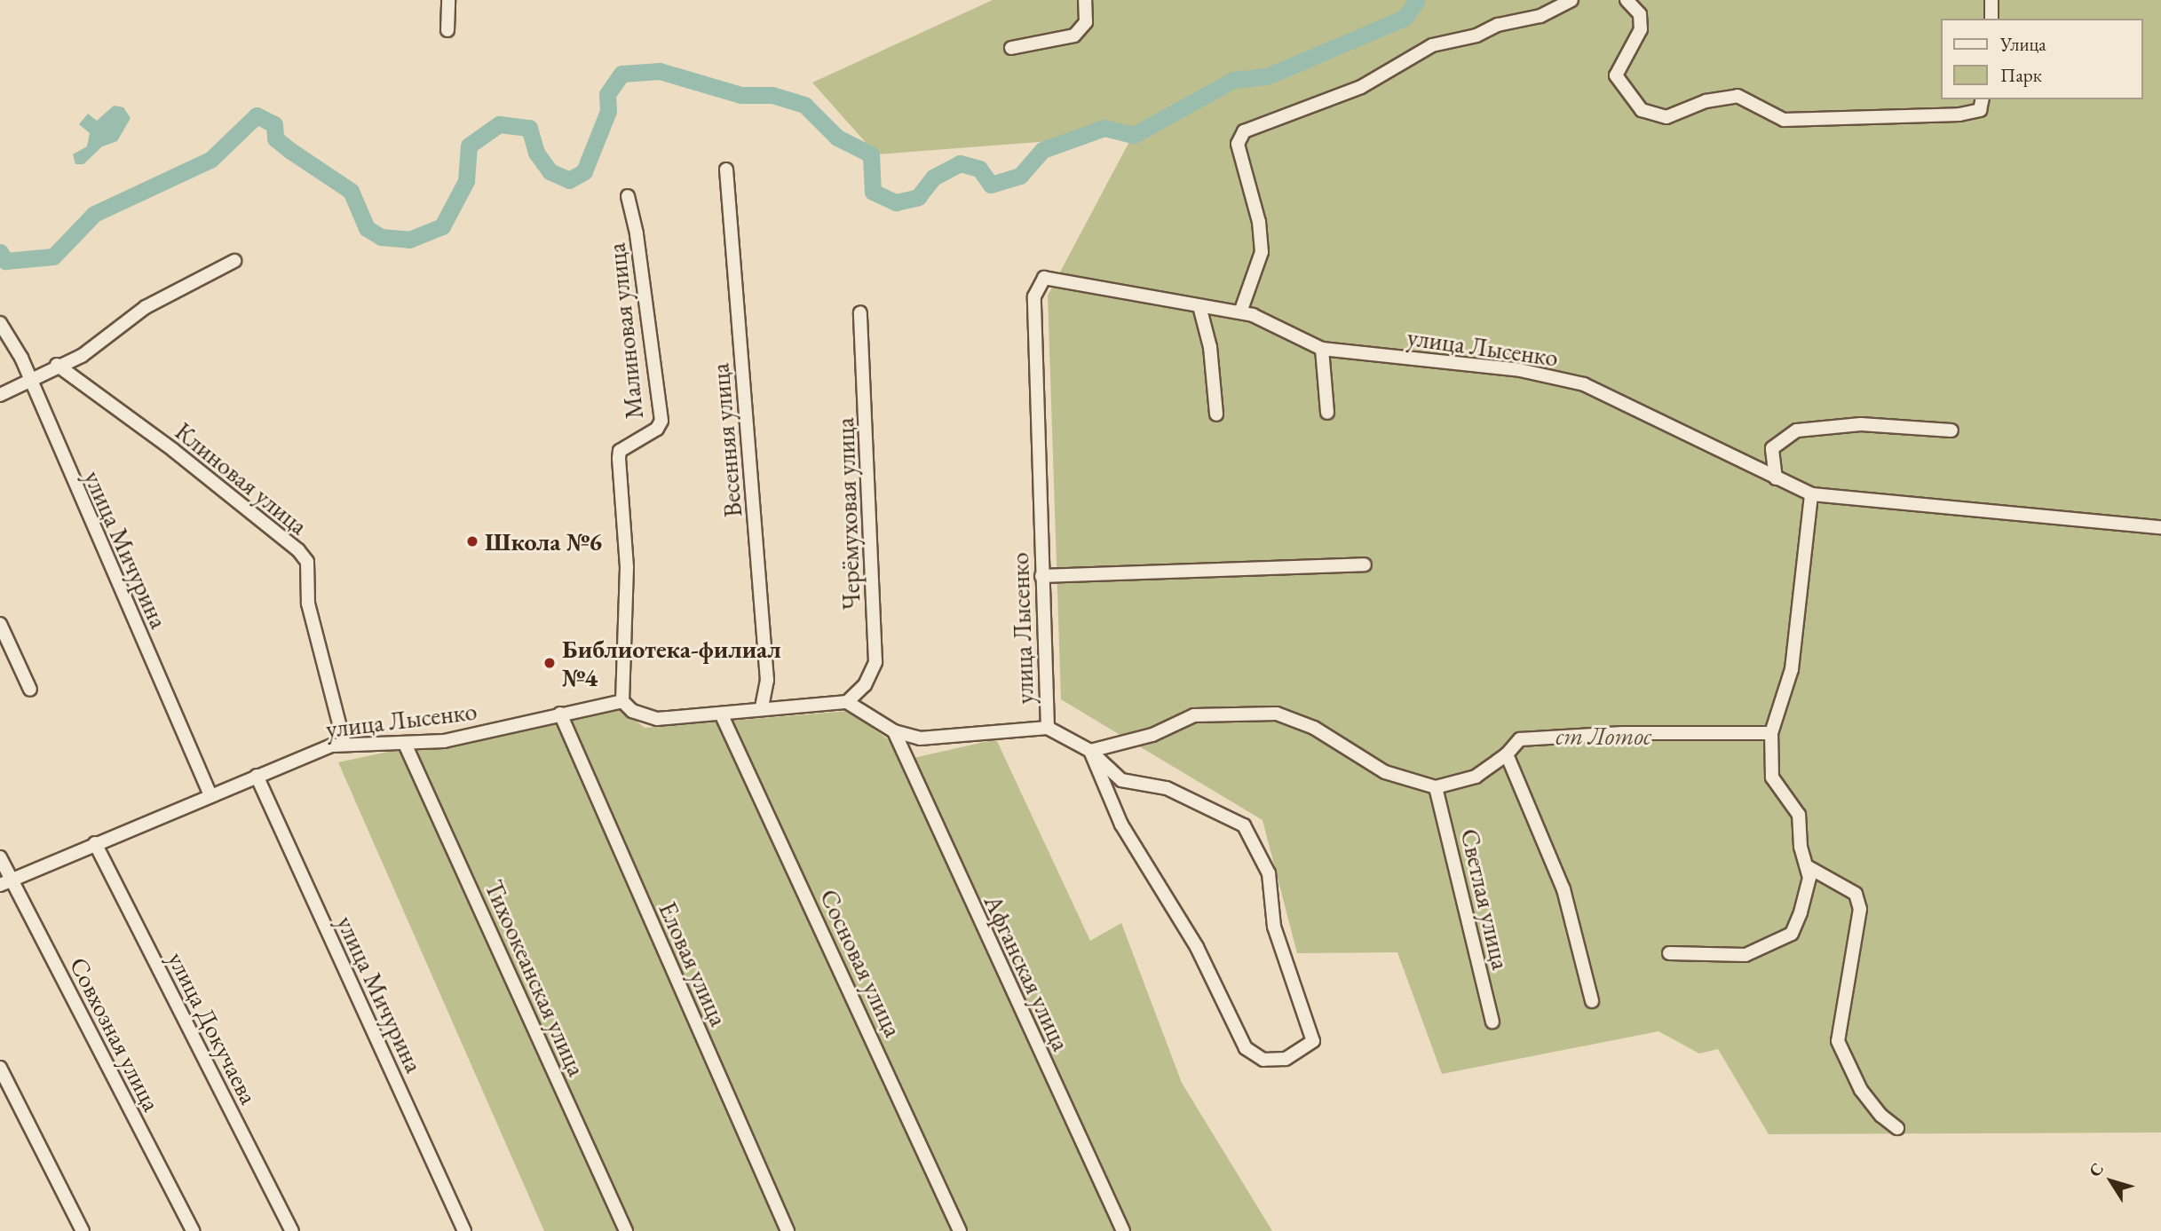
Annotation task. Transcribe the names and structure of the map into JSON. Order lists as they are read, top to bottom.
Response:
{
  "streets": {
    "street": [
      "Малиновая улица",
      "улица Лысенко",
      "Весенняя улица",
      "Клиновая улица",
      "Черёмуховая улица",
      "улица Мичурина",
      "Светлая улица",
      "Сосновая улица",
      "Еловая улица",
      "Афганская улица",
      "Тихоокеанская улица",
      "улица Докучаева",
      "Совхозная улица"
    ]
  },
  "crossings": [
    ["Малиновая улица", "улица Лысенко"],
    ["улица Лысенко", "Клиновая улица"],
    ["улица Лысенко", "Черёмуховая улица"],
    ["улица Лысенко", "улица Мичурина"],
    ["улица Лысенко", "Еловая улица"],
    ["улица Лысенко", "Афганская улица"],
    ["улица Лысенко", "Тихоокеанская улица"],
    ["улица Лысенко", "улица Докучаева"],
    ["улица Лысенко", "Совхозная улица"]
  ],
  "parks": ["ст Лотос"],
  "places": ["Школа №6", "Библиотека-филиал №4"],
  "legend": ["Улица", "Парк"],
  "north": "top left"
}
